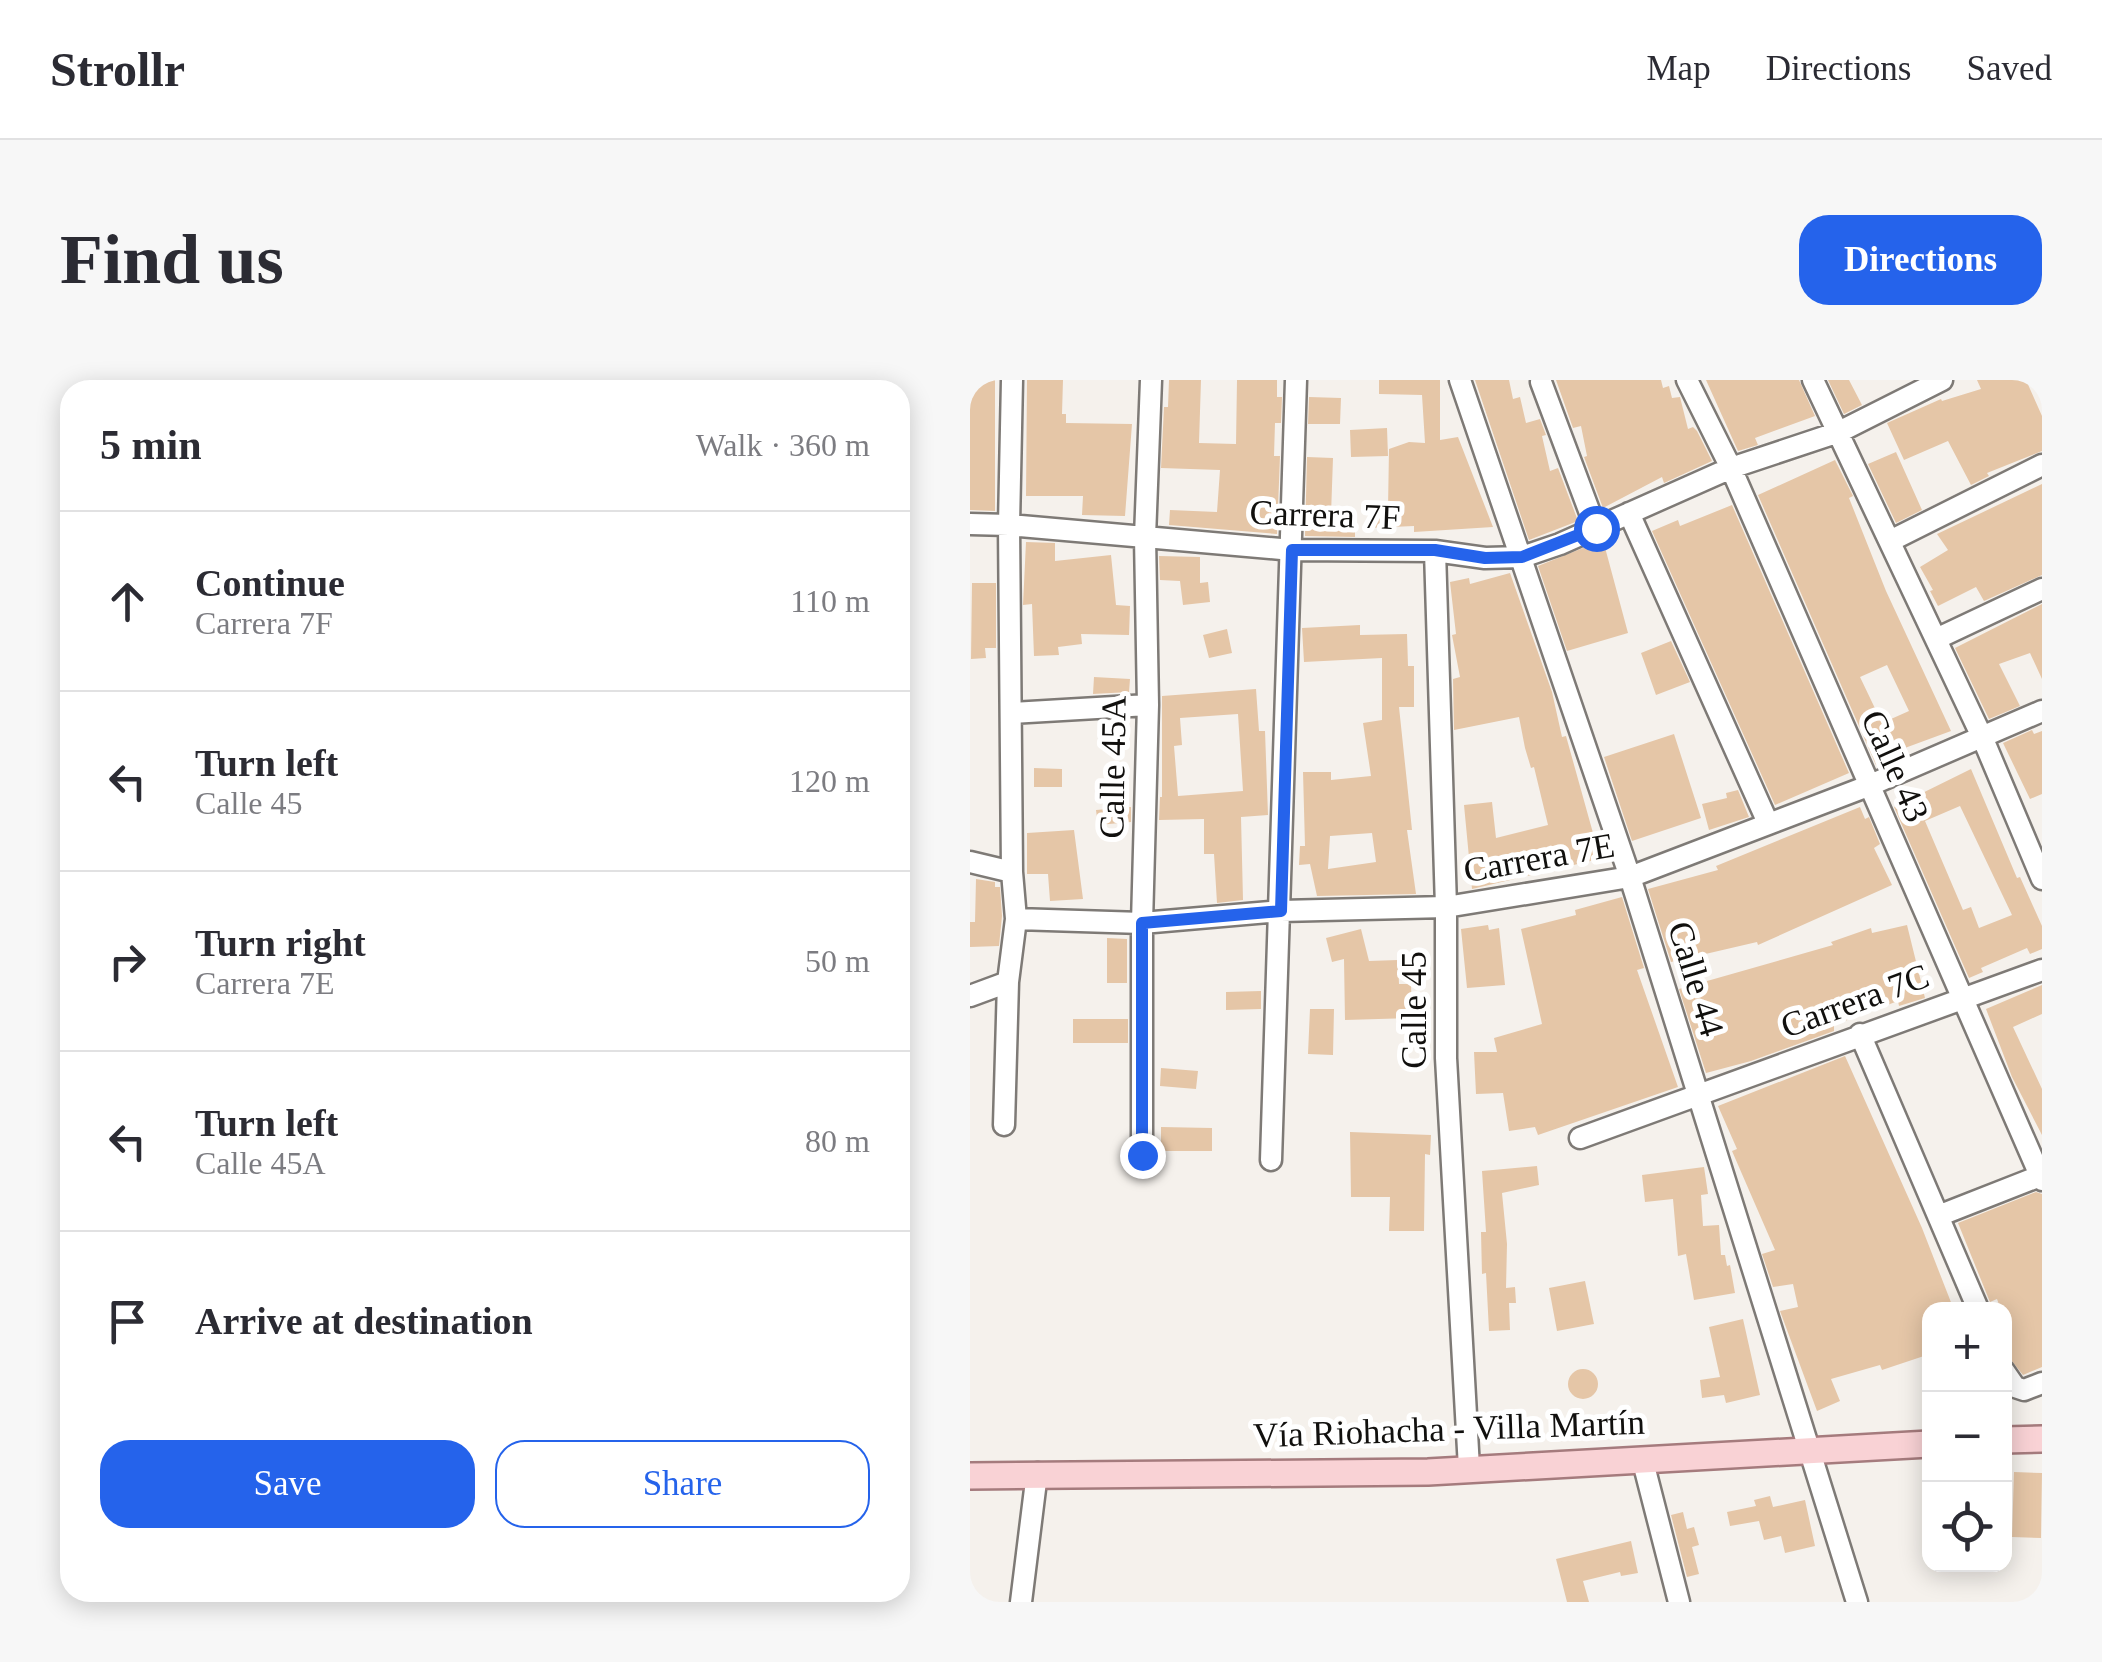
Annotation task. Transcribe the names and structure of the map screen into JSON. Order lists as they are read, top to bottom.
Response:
{
  "streets": {
    "main road": ["Vía Riohacha - Villa Martín"],
    "street": [
      "Carrera 7F",
      "Calle 43",
      "Calle 45A",
      "Carrera 7E",
      "Calle 44",
      "Carrera 7C",
      "Calle 45"
    ]
  },
  "crossings": [
    ["Carrera 7F", "Calle 43"],
    ["Carrera 7F", "Calle 45A"],
    ["Carrera 7F", "Calle 44"],
    ["Carrera 7F", "Calle 45"],
    ["Calle 43", "Carrera 7E"],
    ["Calle 43", "Carrera 7C"],
    ["Calle 45A", "Carrera 7E"],
    ["Carrera 7E", "Calle 44"],
    ["Carrera 7E", "Calle 45"],
    ["Calle 44", "Carrera 7C"],
    ["Calle 44", "Vía Riohacha - Villa Martín"],
    ["Calle 45", "Vía Riohacha - Villa Martín"]
  ],
  "page": {
    "header": "Strollr",
    "nav": ["Map", "Directions", "Saved"],
    "buttons": [
      "Directions",
      ["Save", "Share"]
    ],
    "title": "Find us",
    "heading": ["5 min", "Walk · 360 m"],
    "list": [
      ["Continue", "Carrera 7F", "110 m"],
      ["Turn left", "Calle 45", "120 m"],
      ["Turn right", "Carrera 7E", "50 m"],
      ["Turn left", "Calle 45A", "80 m"],
      "Arrive at destination"
    ],
    "map_buttons": ["+", "−"]
  }
}
